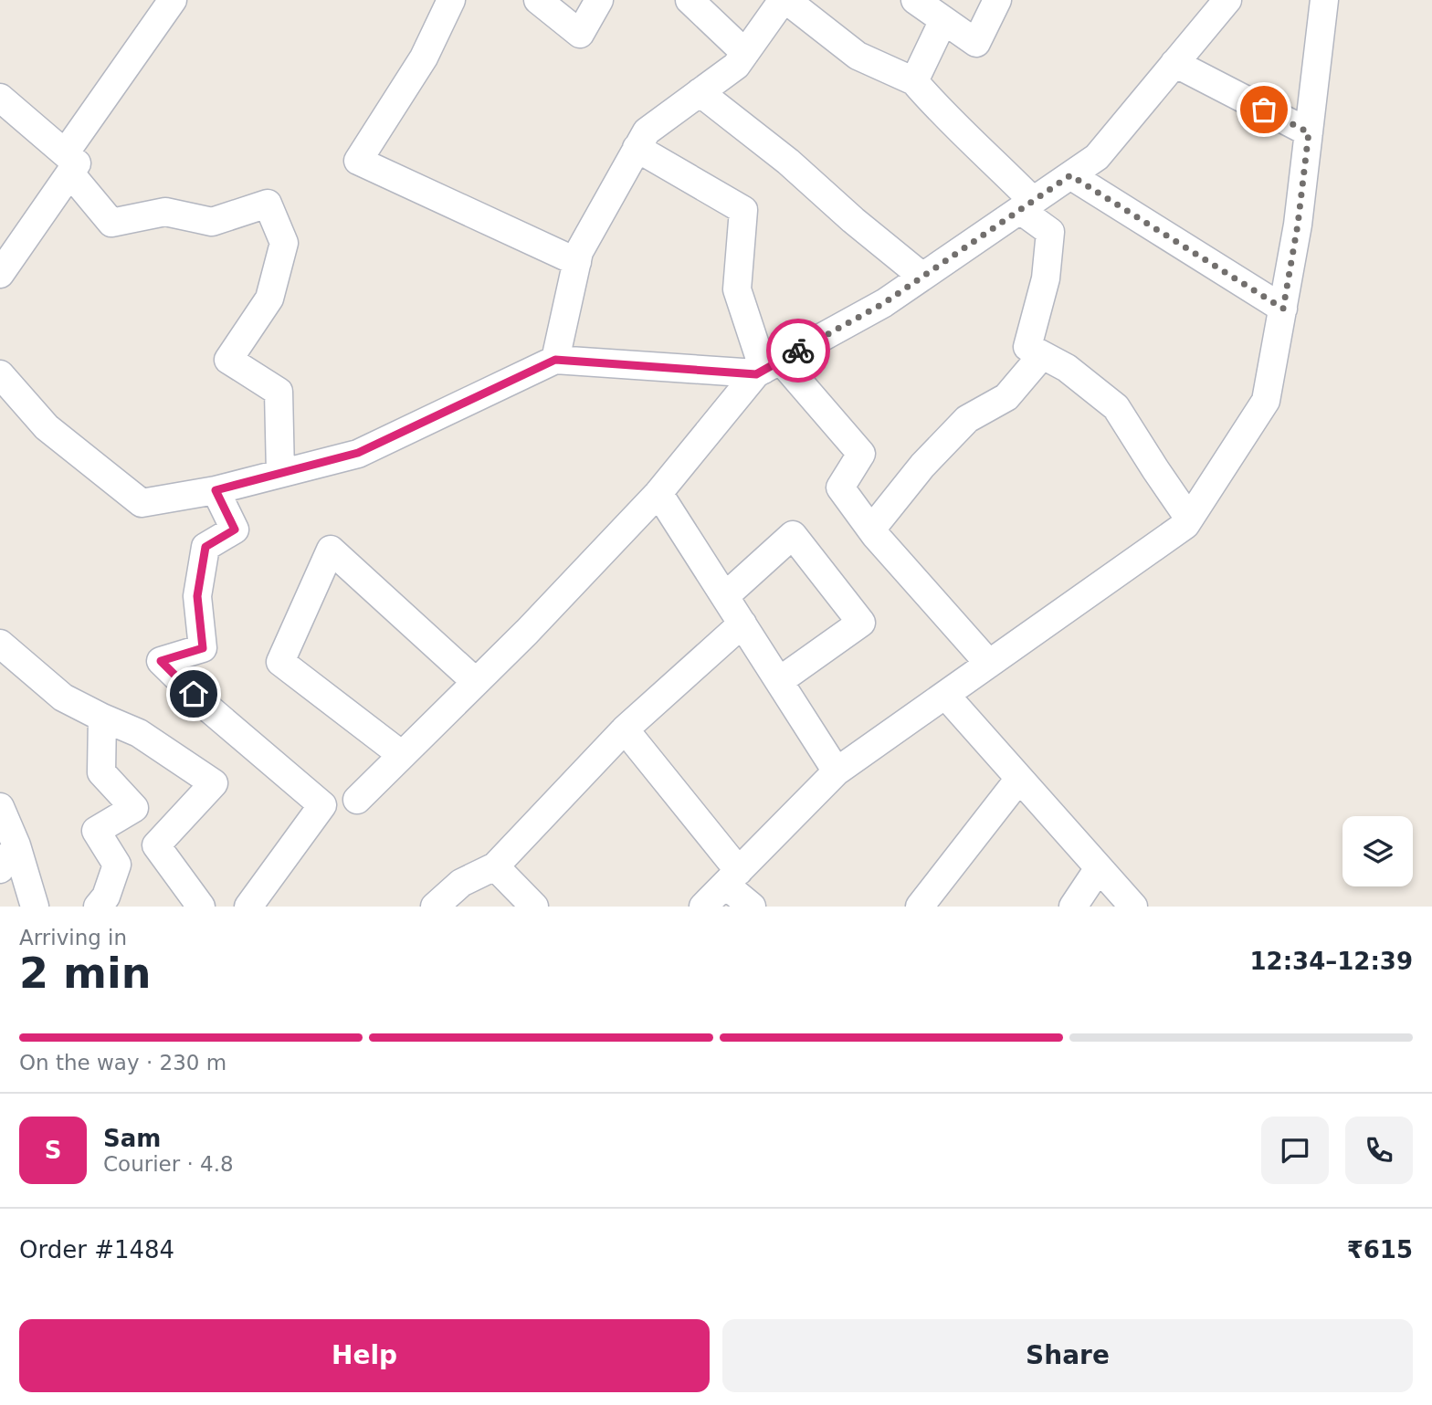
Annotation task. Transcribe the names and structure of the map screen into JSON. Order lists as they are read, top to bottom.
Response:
{
  "page": {
    "heading": ["2 min", "Arriving in", "12:34–12:39"],
    "panel": [
      "Sam",
      "Courier · 4.8",
      "Order #1484",
      "₹615"
    ],
    "bar": "On the way · 230 m",
    "round": "S",
    "buttons": ["Help", "Share"]
  }
}
